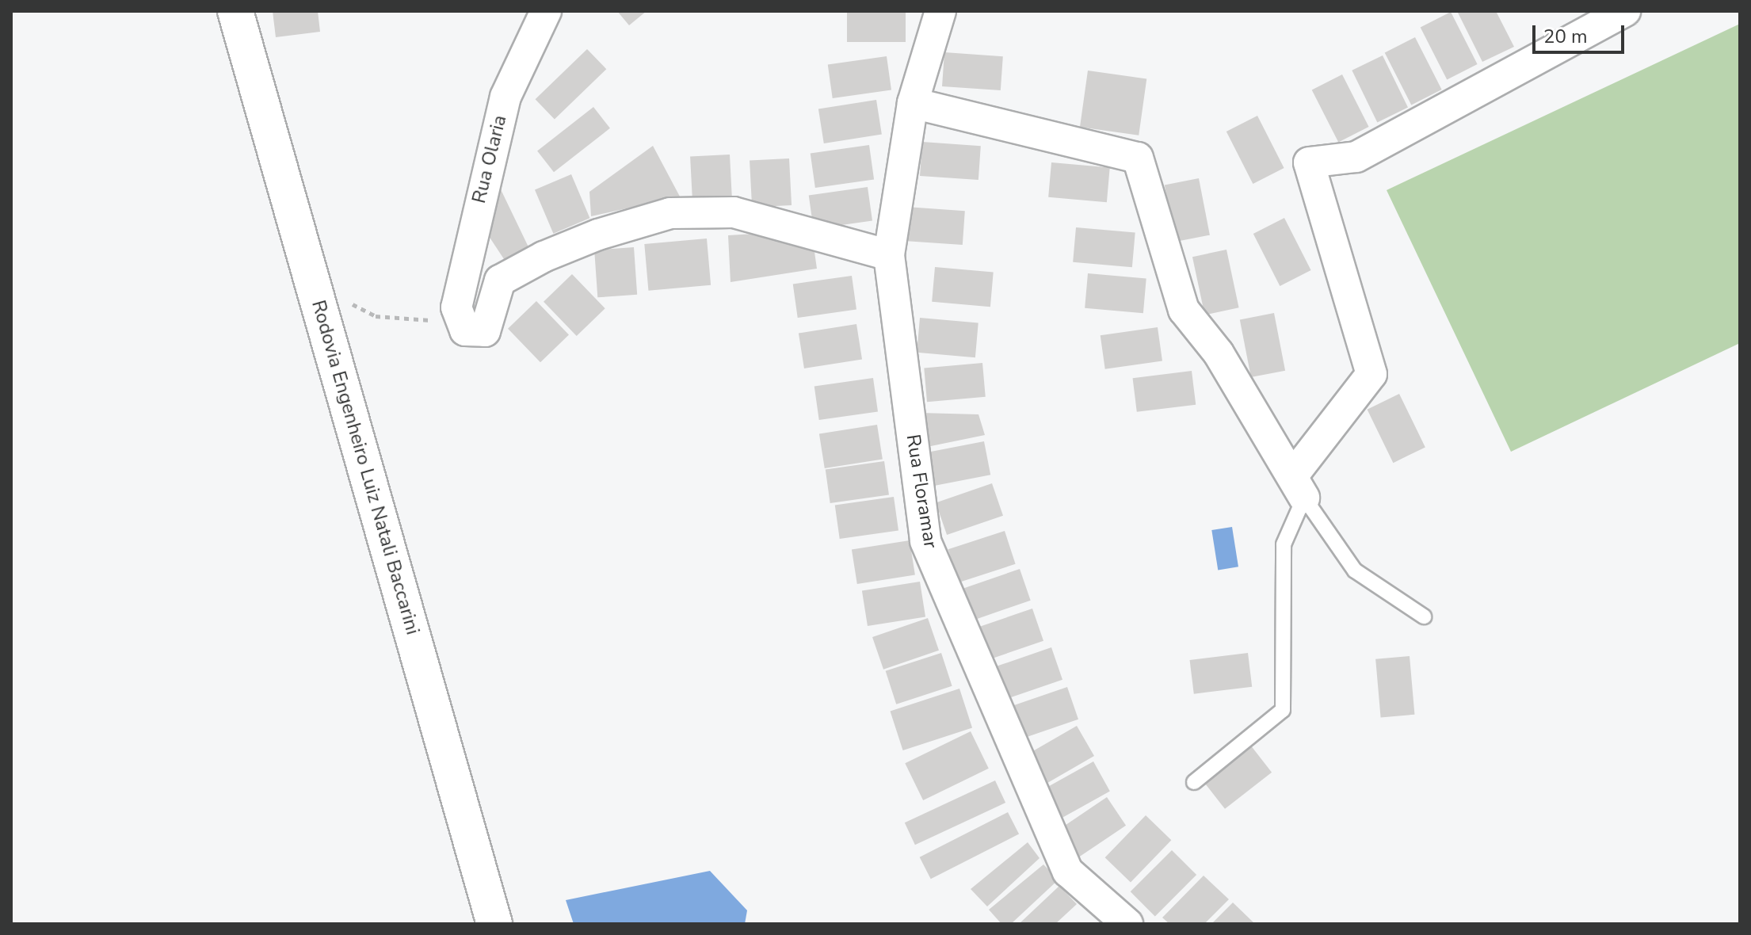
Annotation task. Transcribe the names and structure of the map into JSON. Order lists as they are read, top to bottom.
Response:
{
  "streets": {
    "main road": ["Rodovia Engenheiro Luiz Natali Baccarini"],
    "street": ["Rua Olaria", "Rua Floramar"]
  },
  "scale_bar": "20 m"
}
